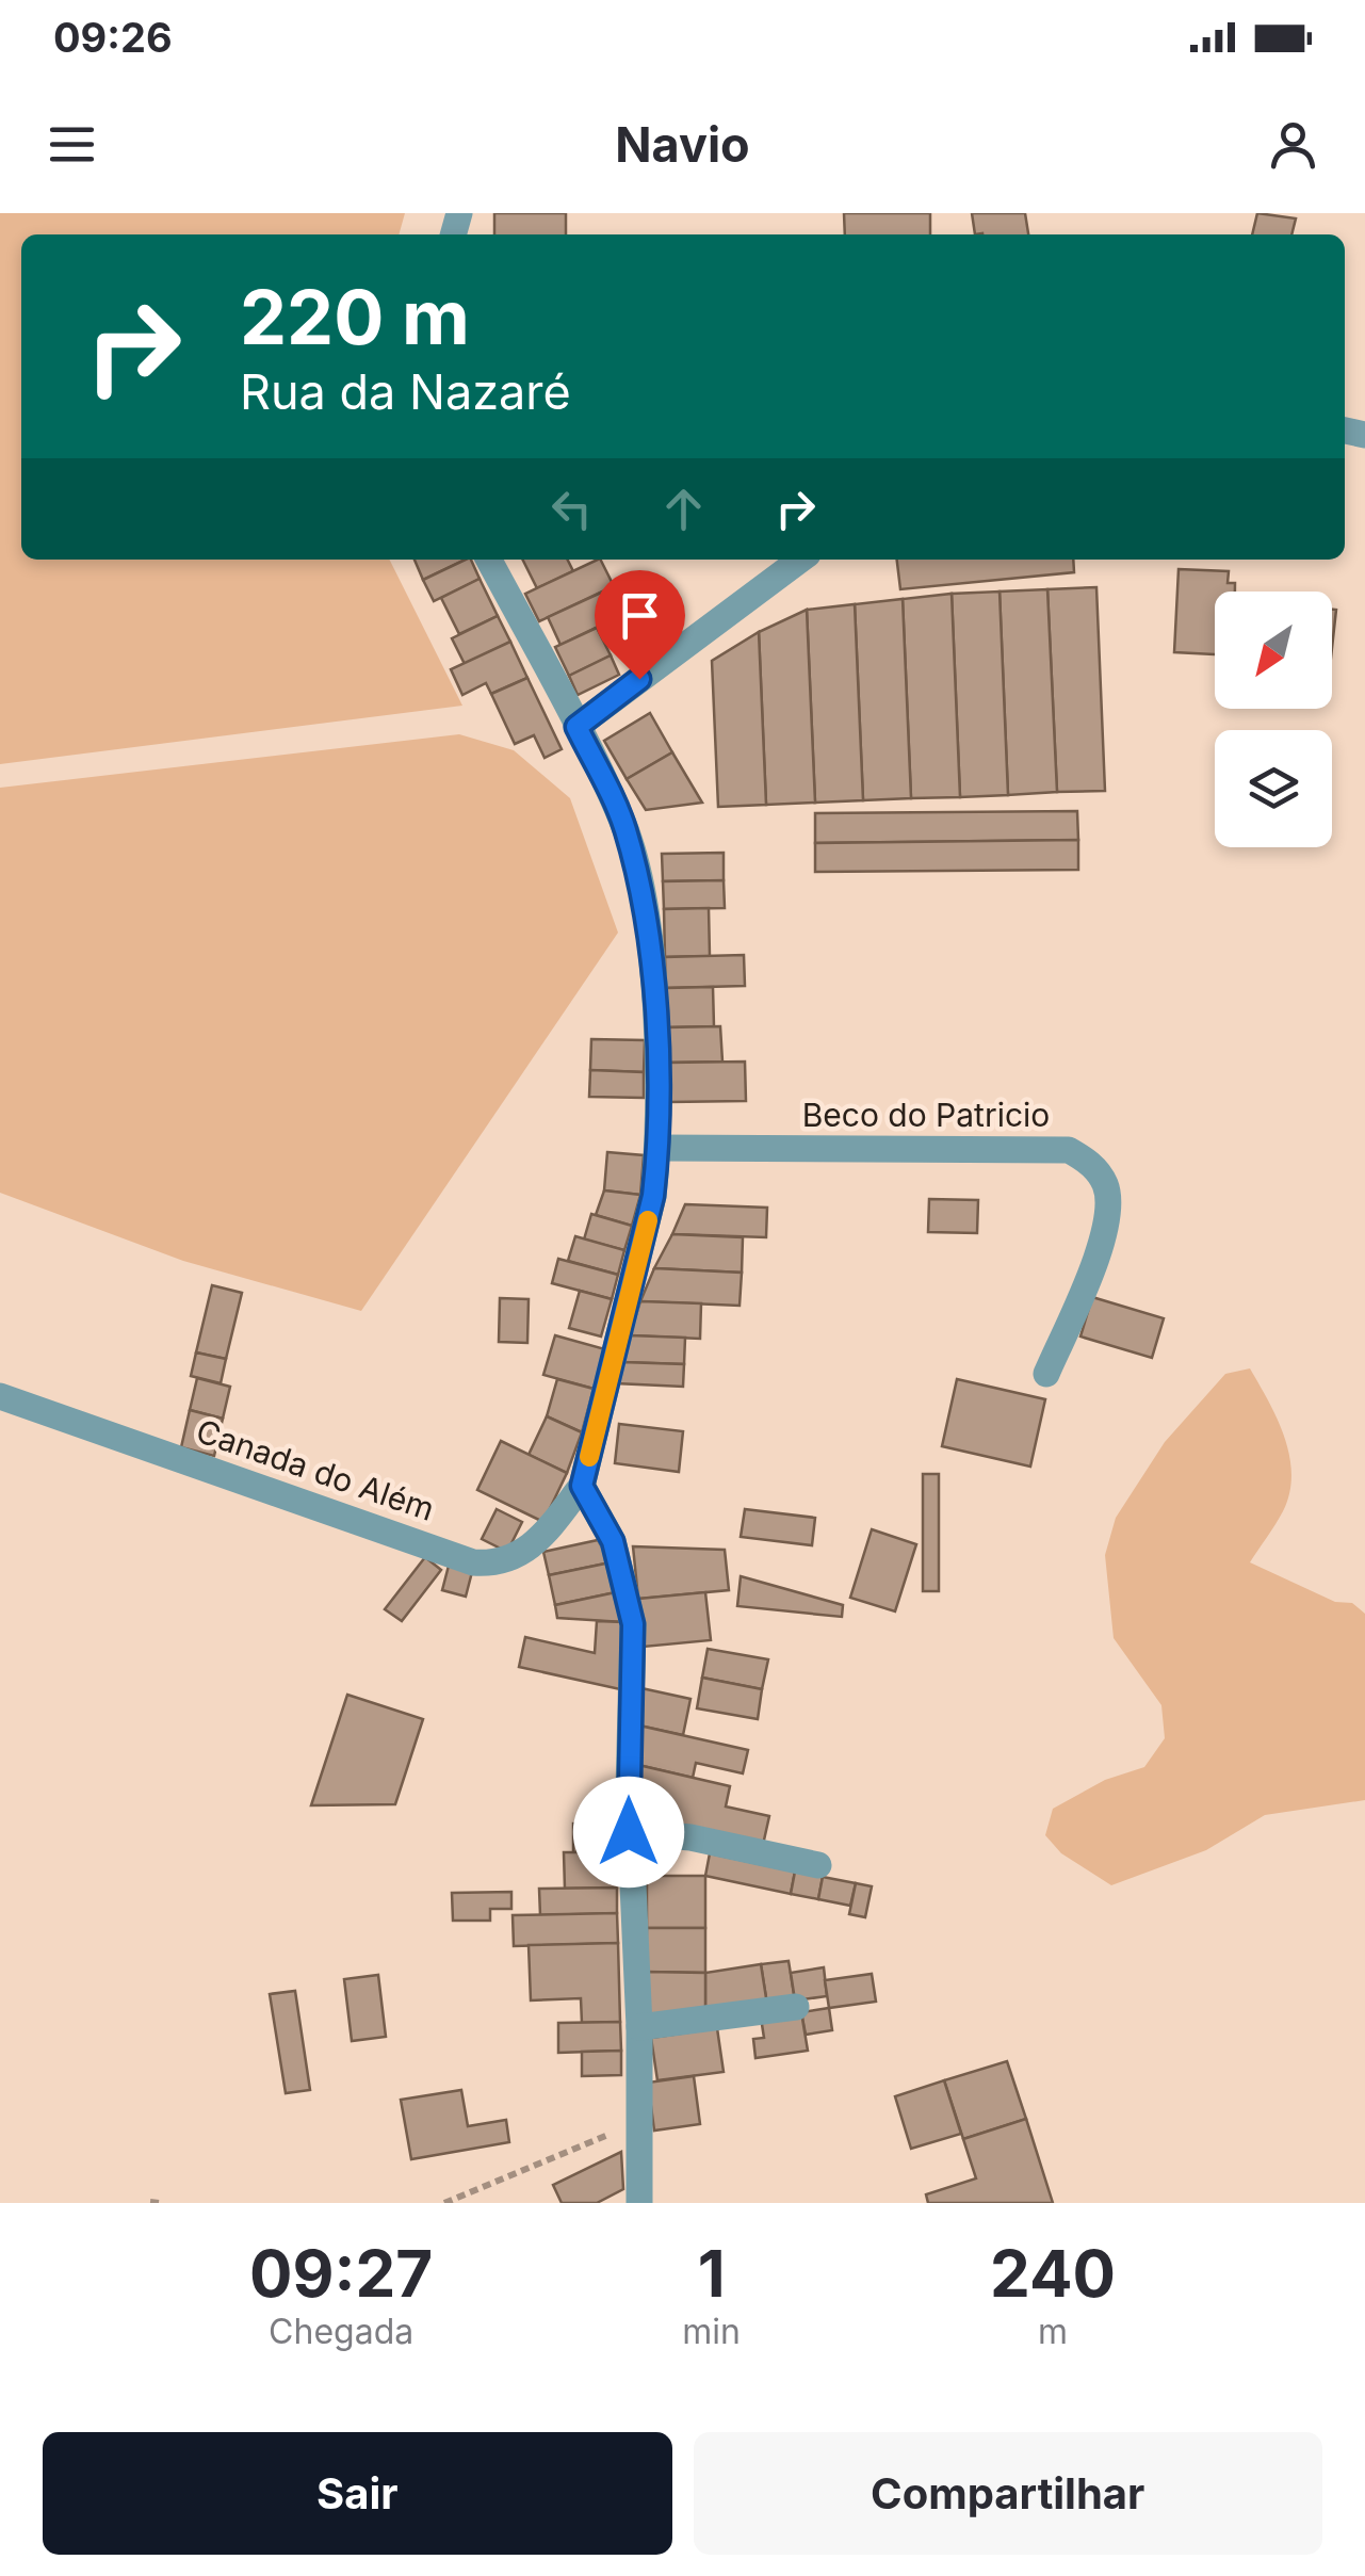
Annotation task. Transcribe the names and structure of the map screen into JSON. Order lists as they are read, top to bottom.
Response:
{
  "streets": {
    "street": ["Beco do Patricio", "Canada do Além"]
  },
  "north": "bottom left",
  "page": {
    "status": "09:26",
    "header": "Navio",
    "turn": ["220 m", "Rua da Nazaré"],
    "eta": [
      "09:27",
      "Chegada",
      "1",
      "min",
      "240",
      "m"
    ],
    "buttons": ["Sair", "Compartilhar"]
  }
}
